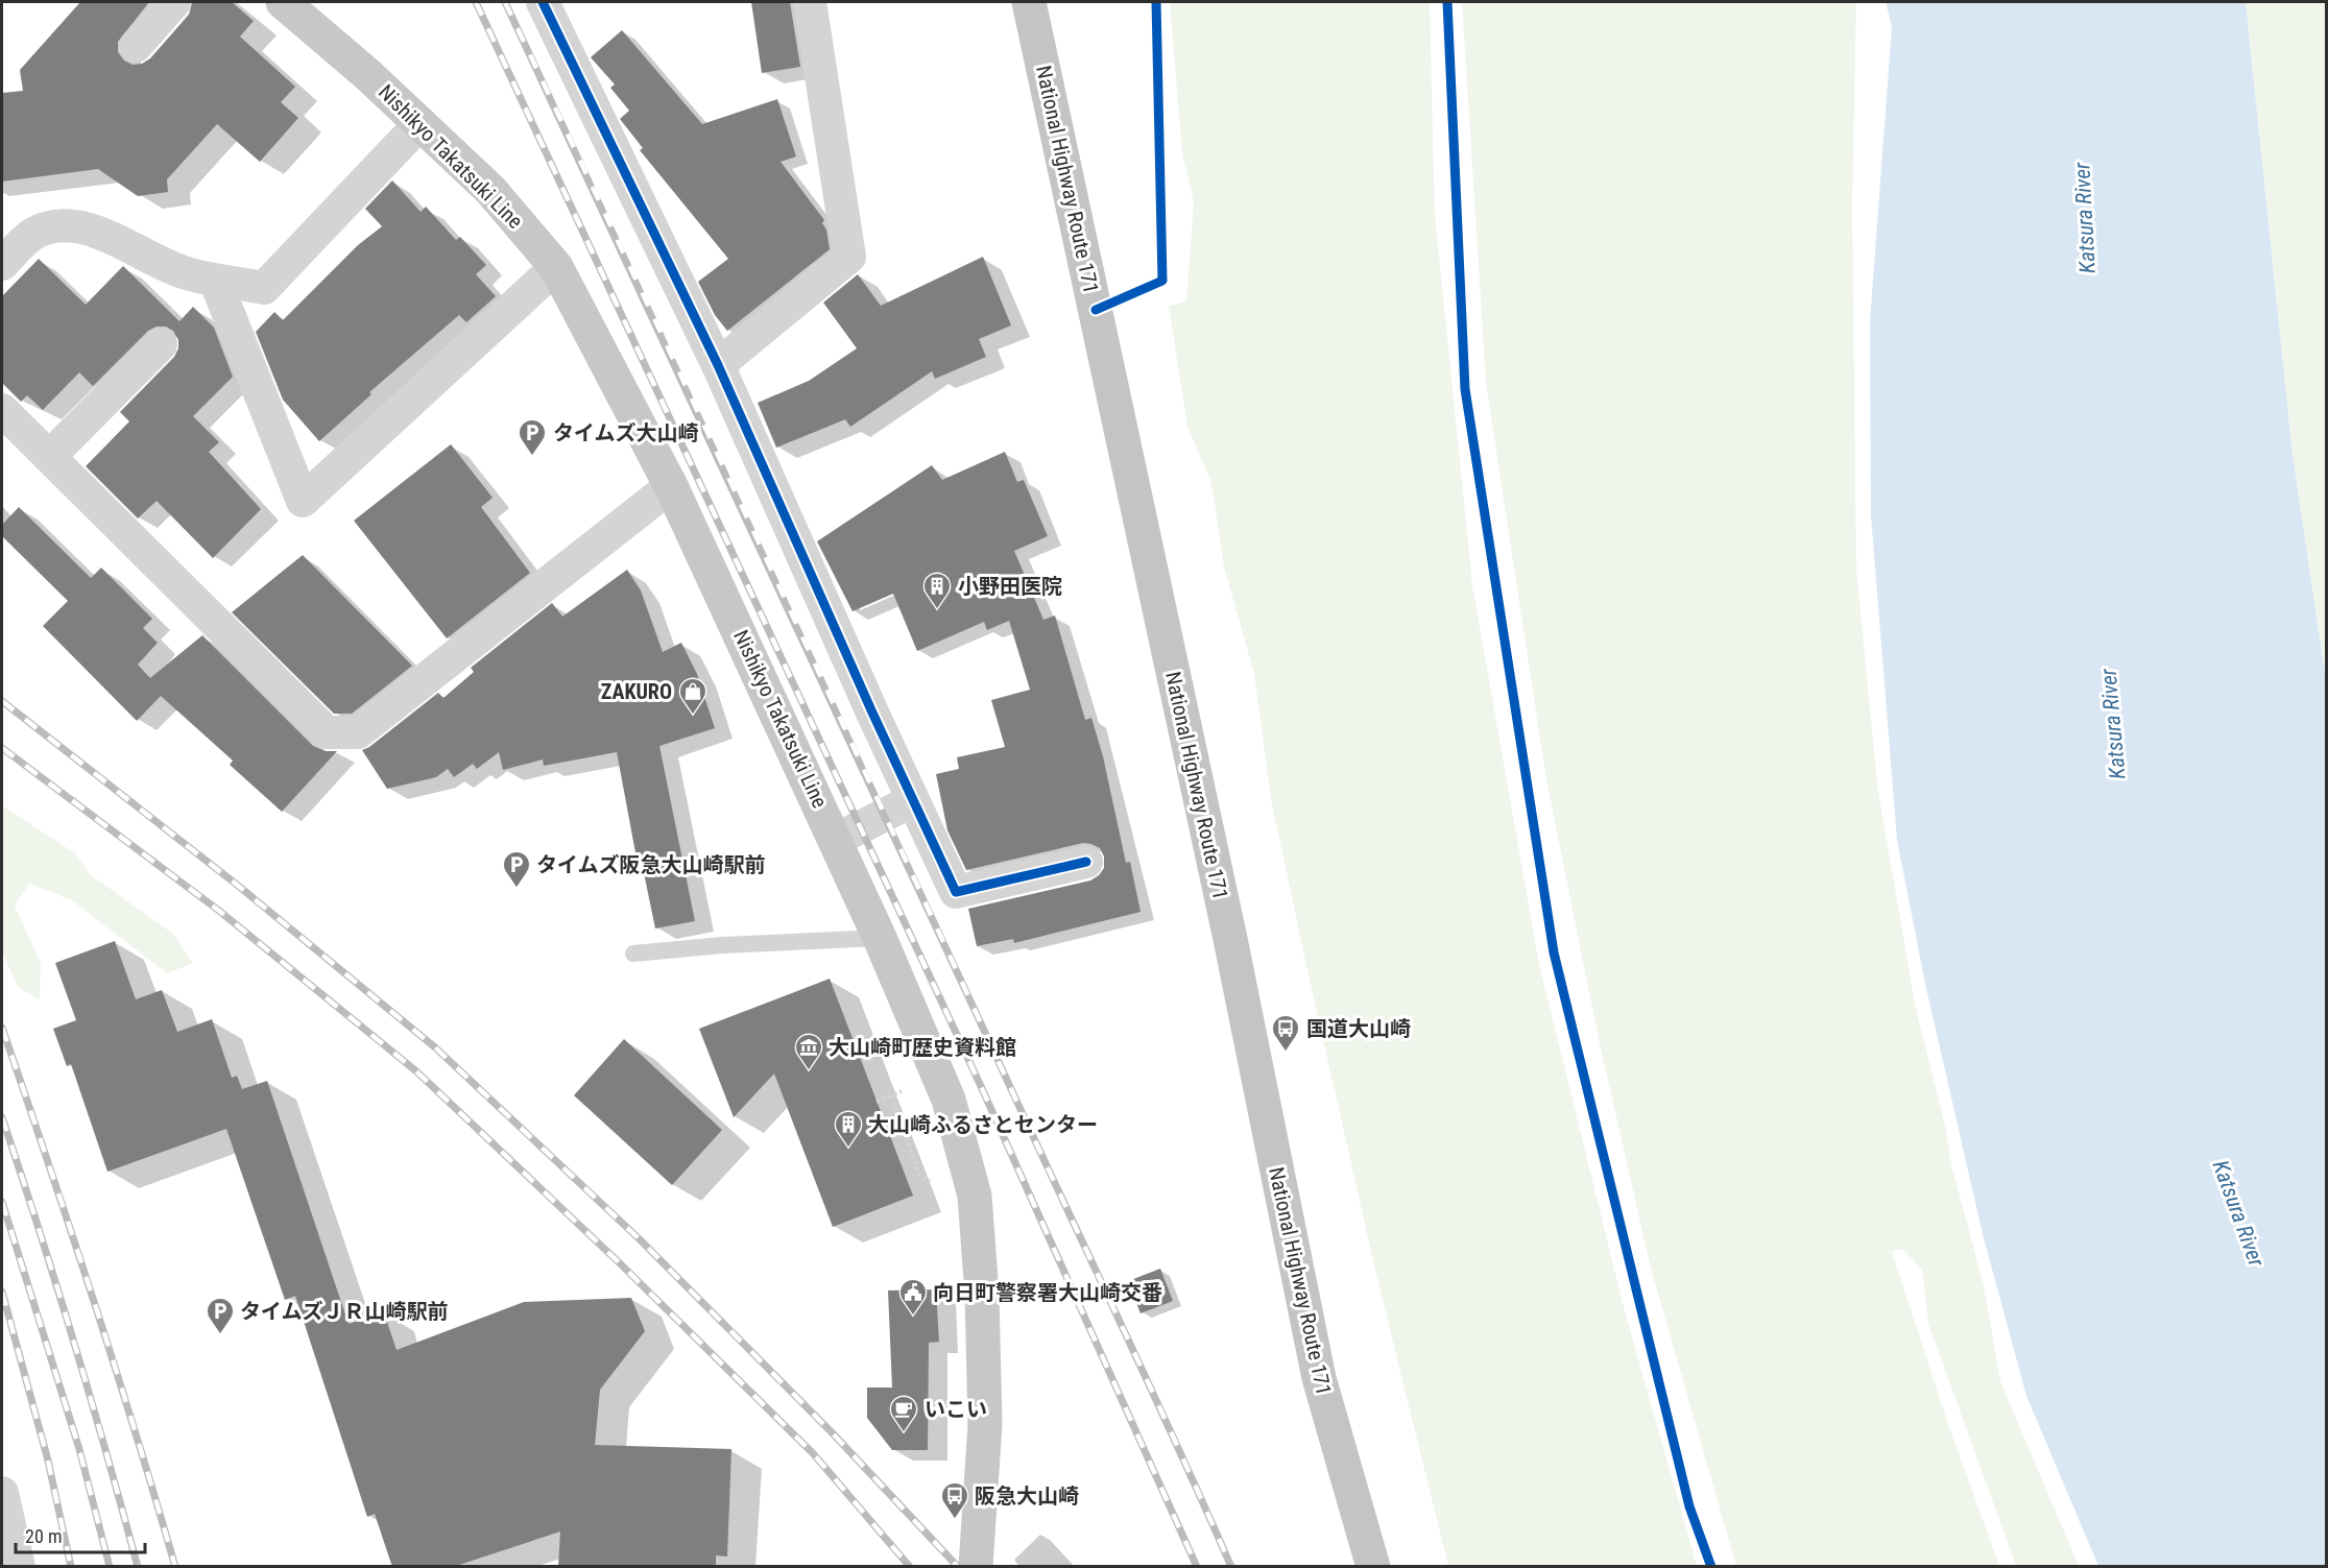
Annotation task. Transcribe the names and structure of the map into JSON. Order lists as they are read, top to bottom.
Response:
{
  "streets": {
    "highway": ["National Highway Route 171"],
    "main road": ["Nishikyo Takatsuki Line"]
  },
  "water": ["Katsura River"],
  "places": {
    "parking": ["タイムズ大山崎", "タイムズ阪急大山崎駅前", "タイムズＪＲ山崎駅前"],
    "building": ["小野田医院", "大山崎ふるさとセンター"],
    "shop": ["ZAKURO"],
    "bus stop": ["国道大山崎", "阪急大山崎"],
    "museum": ["大山崎町歴史資料館"],
    "public building": ["向日町警察署大山崎交番"],
    "cafe": ["いこい"]
  },
  "scale_bar": "20 m"
}
